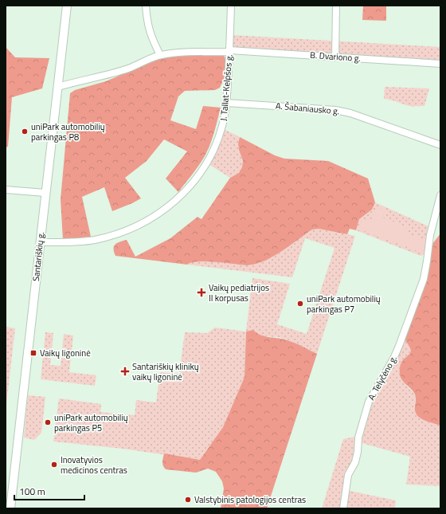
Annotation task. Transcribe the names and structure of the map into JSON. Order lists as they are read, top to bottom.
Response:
{
  "streets": {
    "main road": ["Santariškių g."],
    "street": [
      "B. Dvariono g.",
      "J. Tallat-Kelpšos g.",
      "A. Šabaniausko g.",
      "A. Telyčėno g."
    ]
  },
  "crossings": [
    ["B. Dvariono g.", "J. Tallat-Kelpšos g."],
    ["B. Dvariono g.", "Santariškių g."],
    ["J. Tallat-Kelpšos g.", "A. Šabaniausko g."],
    ["J. Tallat-Kelpšos g.", "Santariškių g."]
  ],
  "places": {
    "other": [
      "uniPark automobilių parkingas P8",
      "uniPark automobilių parkingas P7",
      "uniPark automobilių parkingas P5",
      "Inovatyvios medicinos centras",
      "Valstybinis patologijos centras"
    ],
    "health": ["Vaikų pediatrijos II korpusas", "Santariškių klinikų vaikų ligoninė"],
    "transit": ["Vaikų ligoninė"]
  },
  "scale_bar": "100 m"
}
